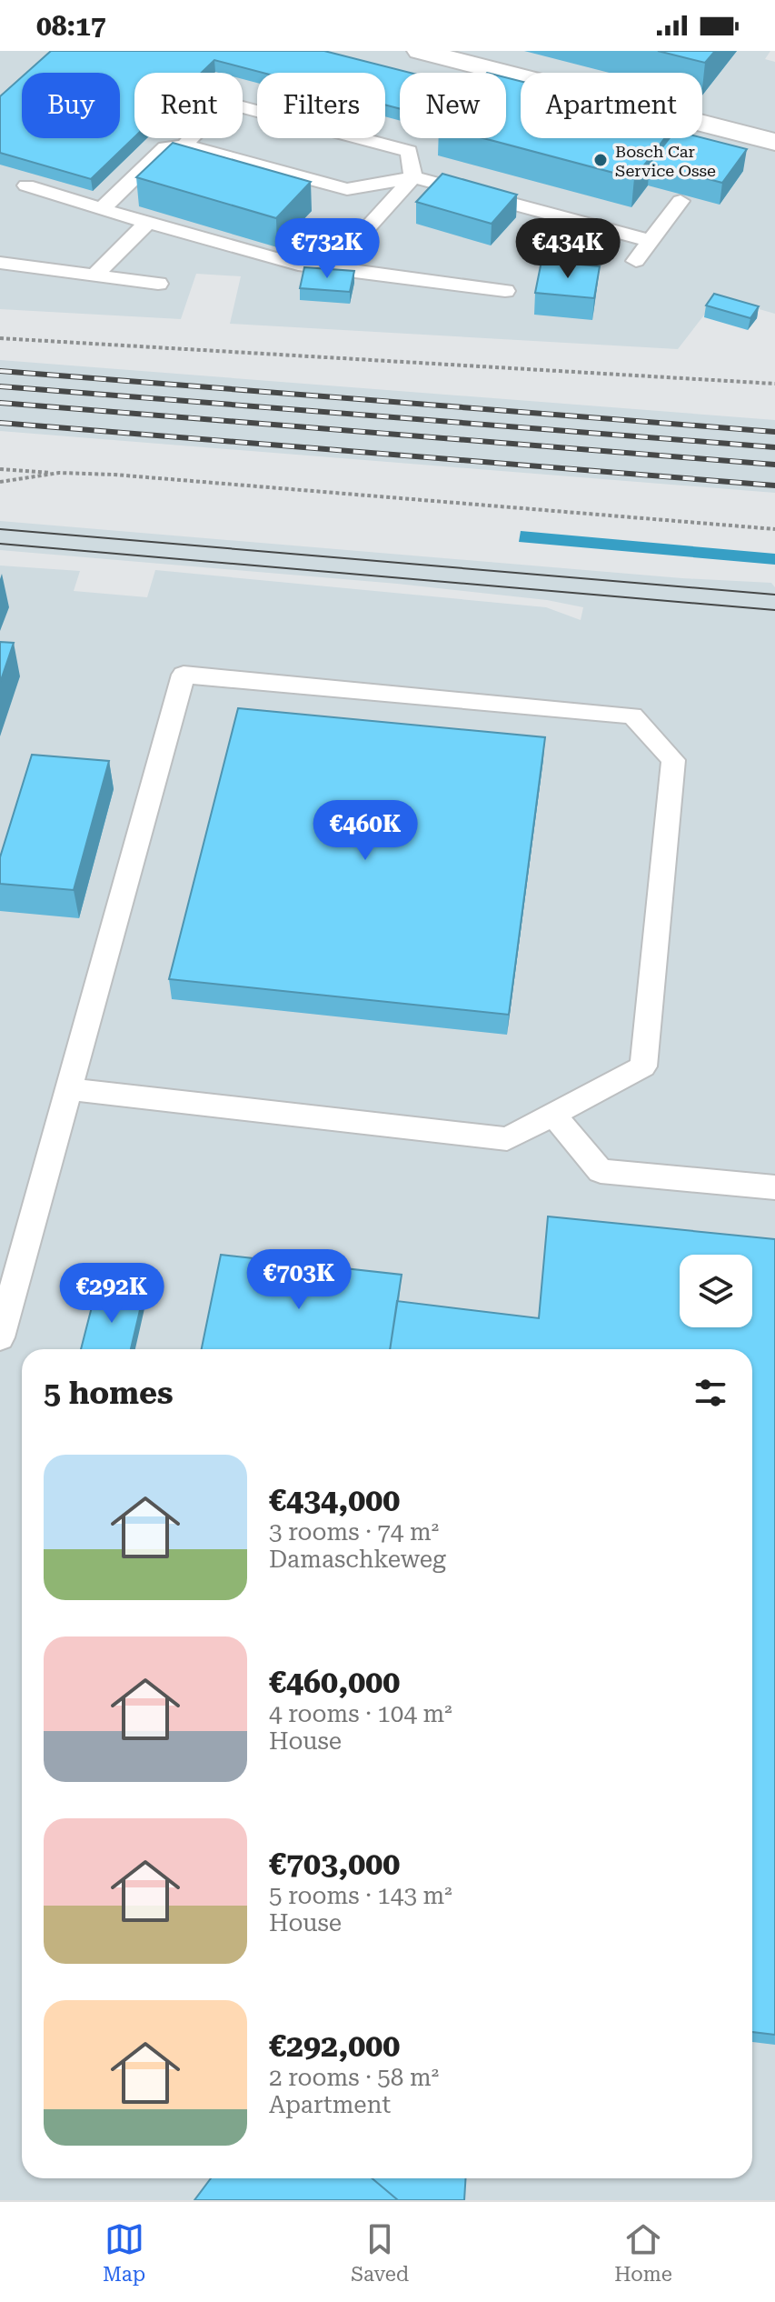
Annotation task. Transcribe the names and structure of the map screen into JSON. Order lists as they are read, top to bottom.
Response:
{
  "places": ["Bosch Car Service Osse"],
  "page": {
    "status": "08:17",
    "chip": [
      "Buy",
      "Rent",
      "Filters",
      "New",
      "Apartment"
    ],
    "price": [
      "€732K",
      "€434K",
      "€460K",
      "€703K",
      "€292K"
    ],
    "heading": "5 homes",
    "list": [
      {
        "name": "€434,000",
        "note": "3 rooms · 74 m² · Damaschkeweg"
      },
      {
        "name": "€460,000",
        "note": "4 rooms · 104 m² · House"
      },
      {
        "name": "€703,000",
        "note": "5 rooms · 143 m² · House"
      },
      {
        "name": "€292,000",
        "note": "2 rooms · 58 m² · Apartment"
      }
    ],
    "tabs": ["Map", "Saved", "Home"]
  }
}
